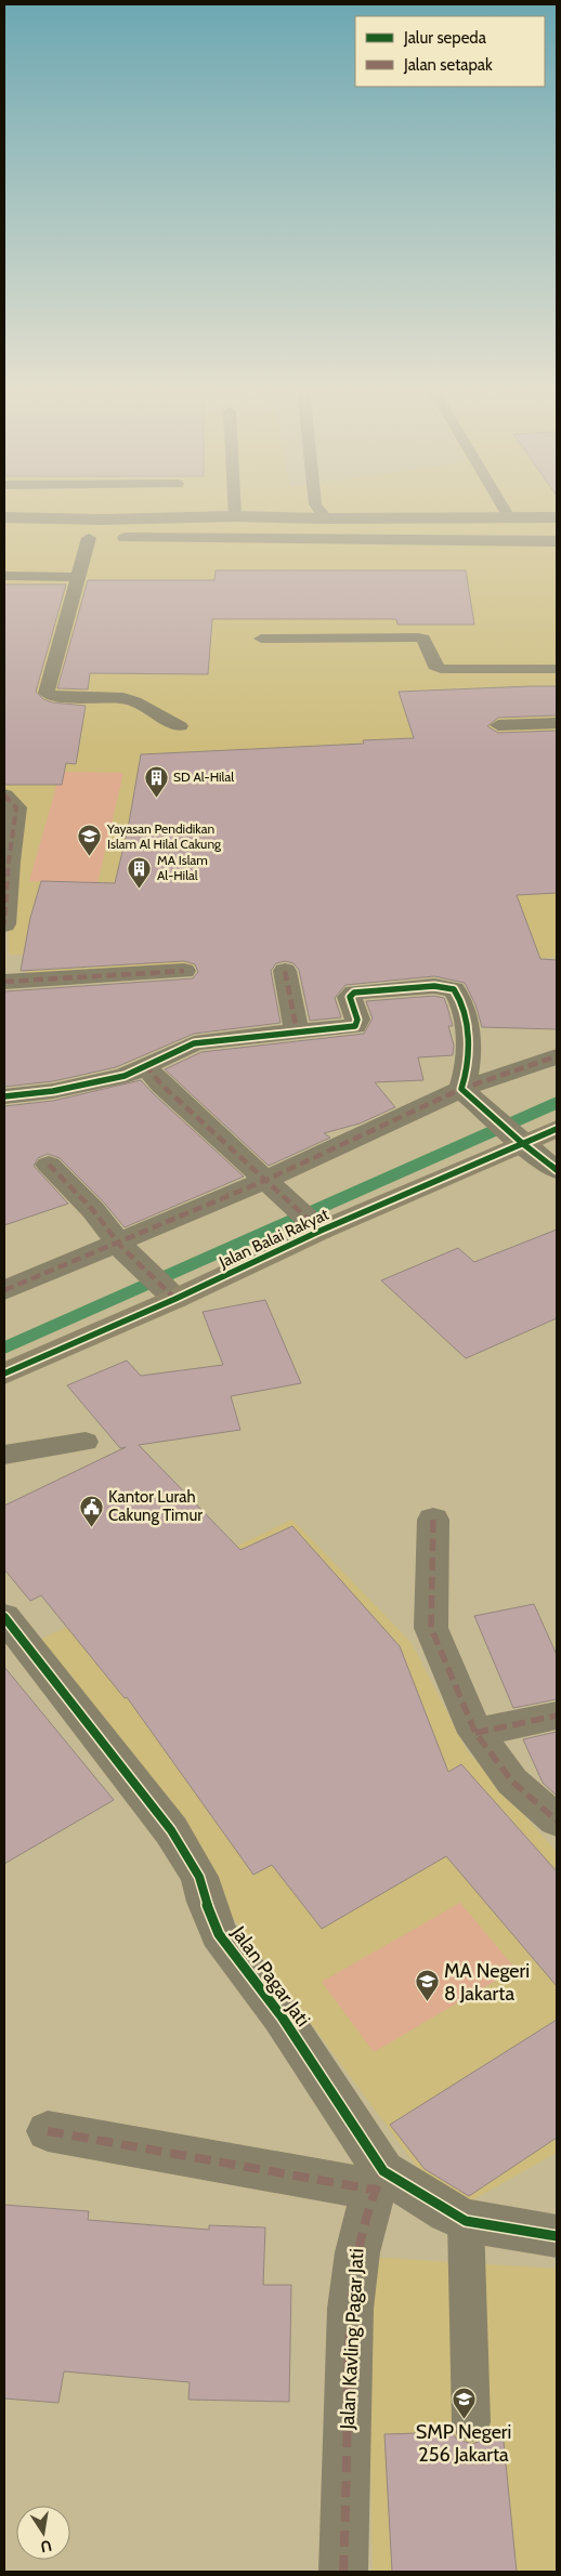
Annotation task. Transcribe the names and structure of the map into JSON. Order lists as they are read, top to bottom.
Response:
{
  "streets": {
    "street": ["Jalan Balai Rakyat", "Jalan Pagar Jati", "Jalan Kavling Pagar Jati"]
  },
  "crossings": [
    ["Jalan Pagar Jati", "Jalan Kavling Pagar Jati"]
  ],
  "places": {
    "building": ["SD Al-Hilal", "MA Islam Al-Hilal"],
    "school or university": ["Yayasan Pendidikan Islam Al Hilal Cakung", "MA Negeri 8 Jakarta", "SMP Negeri 256 Jakarta"],
    "public building": ["Kantor Lurah Cakung Timur"]
  },
  "legend": ["Jalur sepeda", "Jalan setapak"],
  "north": "bottom"
}
